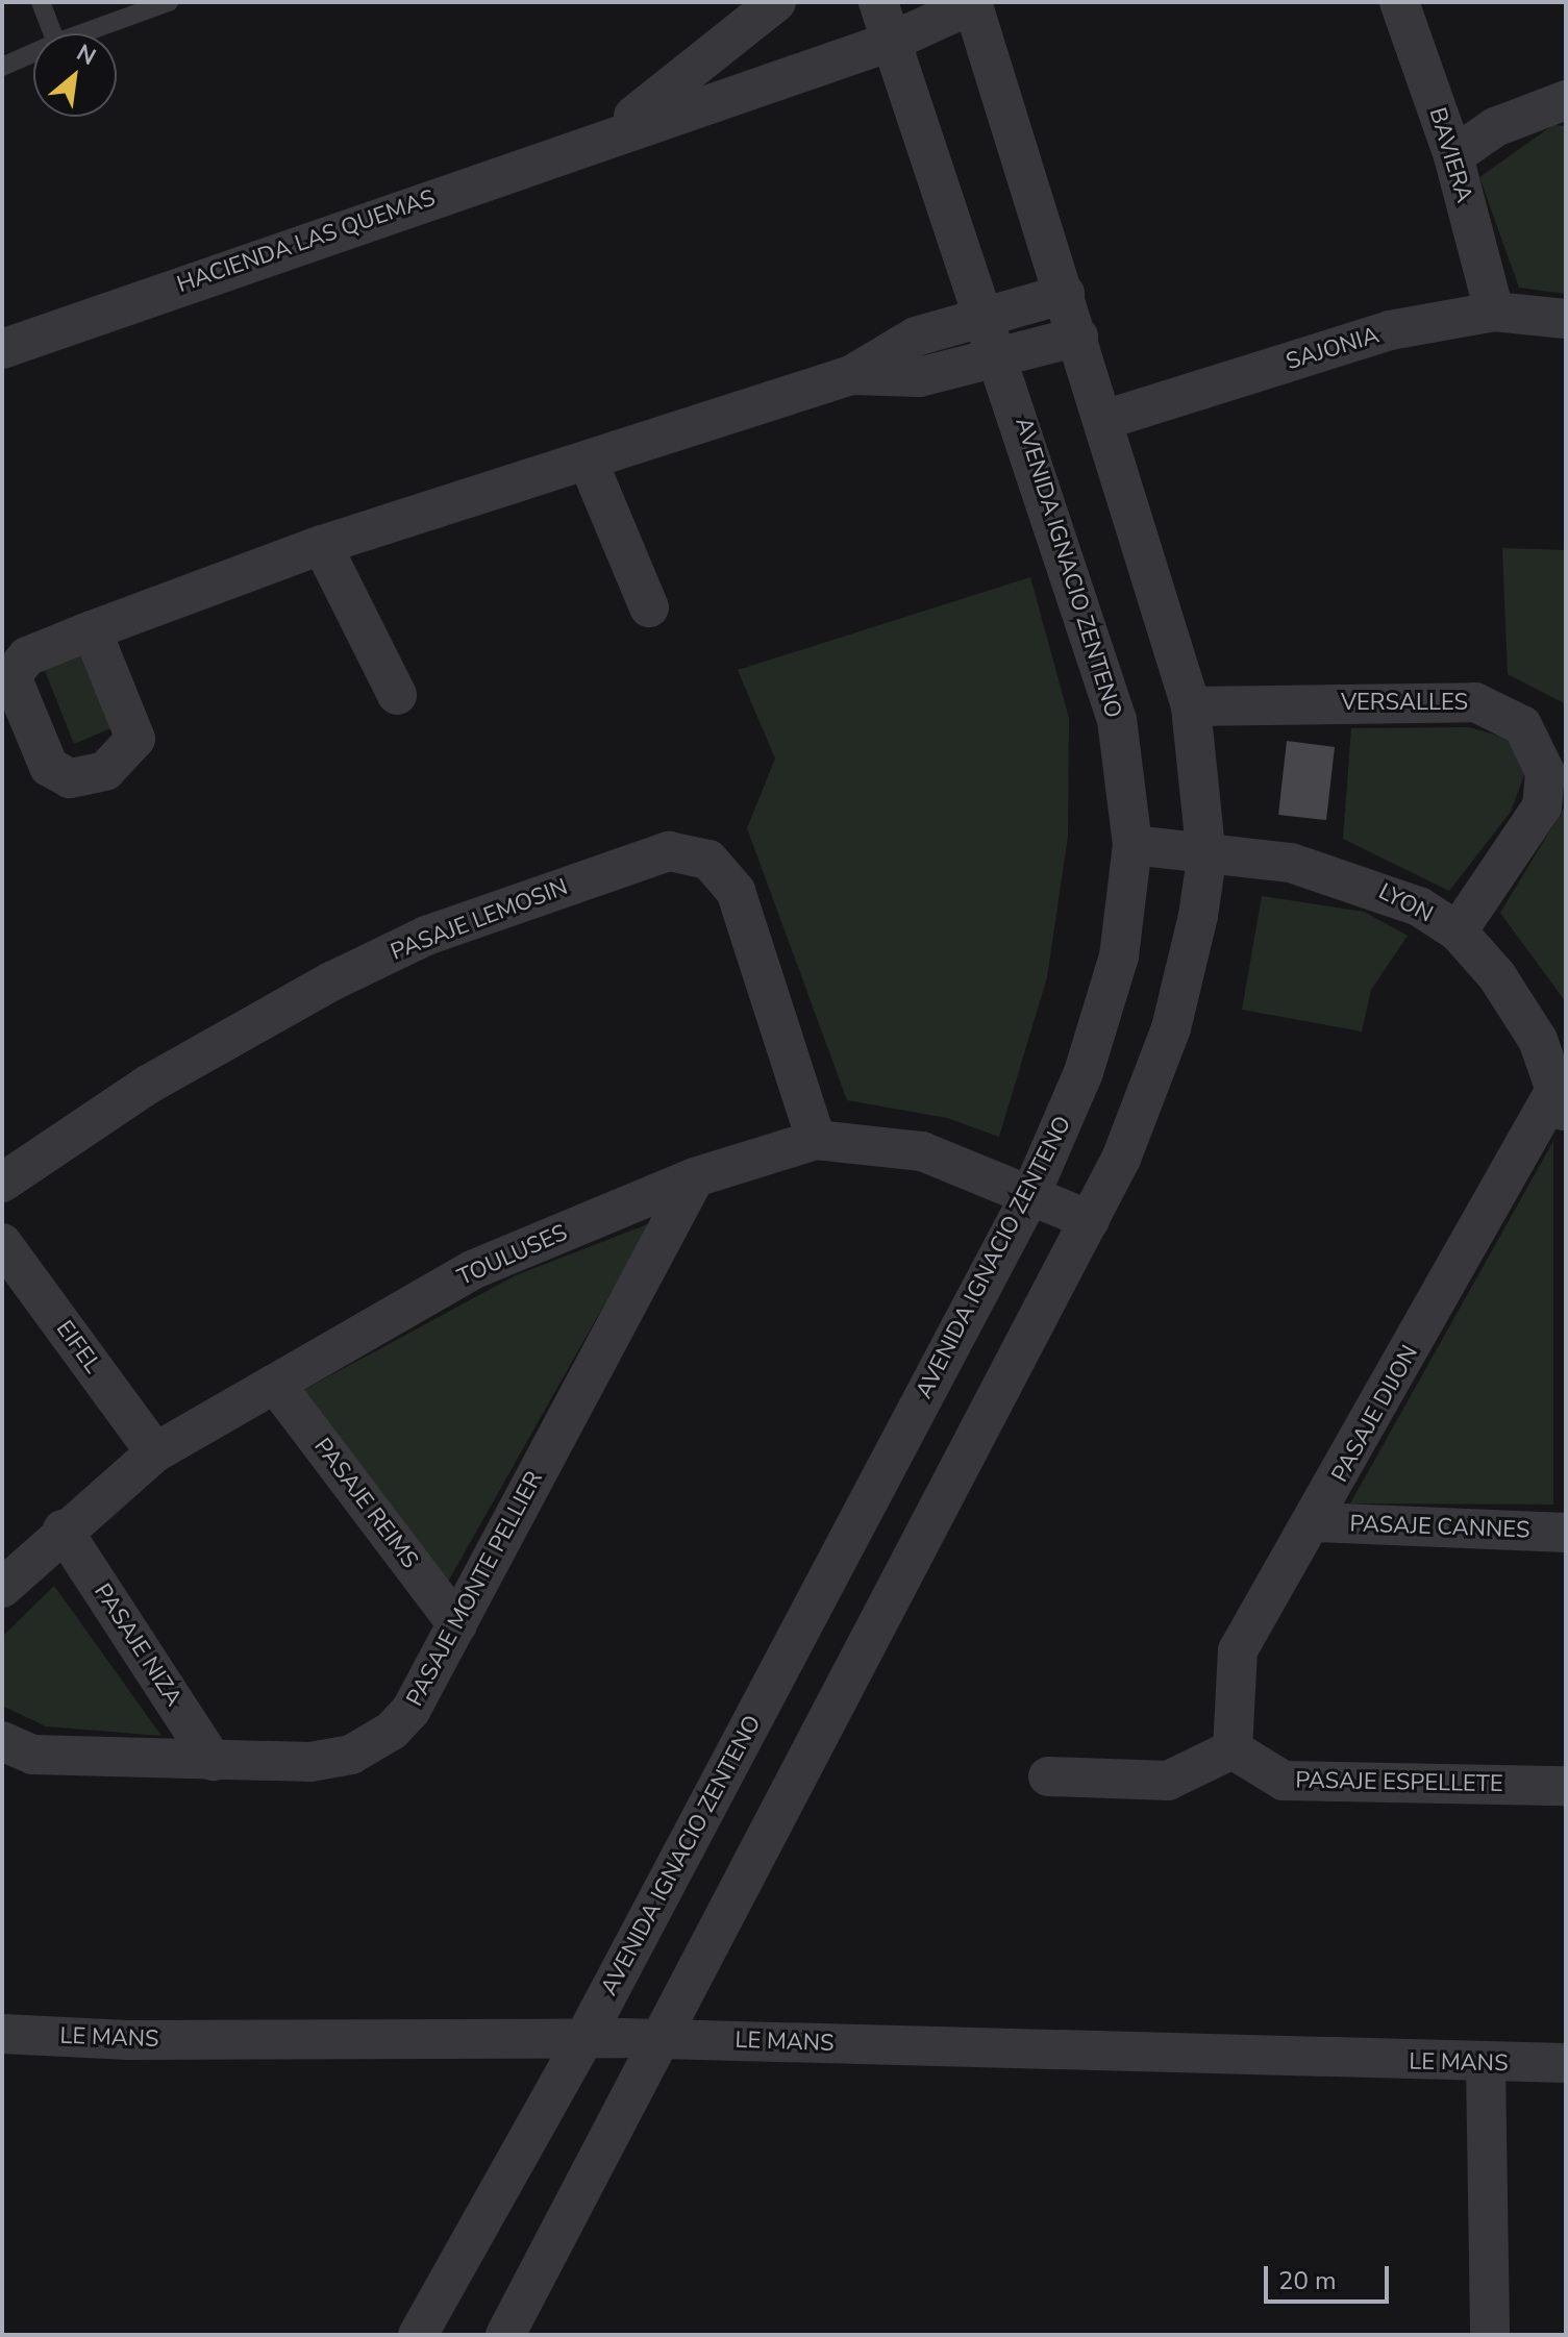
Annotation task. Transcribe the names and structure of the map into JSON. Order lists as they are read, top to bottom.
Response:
{
  "streets": {
    "street": [
      "BAVIERA",
      "HACIENDA LAS QUEMAS",
      "SAJONIA",
      "AVENIDA IGNACIO ZENTENO",
      "VERSALLES",
      "LYON",
      "PASAJE LEMOSIN",
      "TOULUSES",
      "EIFEL",
      "PASAJE DIJON",
      "PASAJE REIMS",
      "PASAJE CANNES",
      "PASAJE MONTE PELLIER",
      "PASAJE NIZA",
      "PASAJE ESPELLETE",
      "LE MANS"
    ]
  },
  "crossings": [
    ["BAVIERA", "SAJONIA"],
    ["HACIENDA LAS QUEMAS", "AVENIDA IGNACIO ZENTENO"],
    ["AVENIDA IGNACIO ZENTENO", "LYON"],
    ["AVENIDA IGNACIO ZENTENO", "TOULUSES"],
    ["AVENIDA IGNACIO ZENTENO", "LE MANS"],
    ["VERSALLES", "LYON"],
    ["LYON", "PASAJE DIJON"],
    ["PASAJE LEMOSIN", "TOULUSES"],
    ["TOULUSES", "EIFEL"],
    ["TOULUSES", "PASAJE REIMS"],
    ["TOULUSES", "PASAJE MONTE PELLIER"],
    ["TOULUSES", "PASAJE NIZA"],
    ["PASAJE DIJON", "PASAJE CANNES"],
    ["PASAJE DIJON", "PASAJE ESPELLETE"],
    ["PASAJE REIMS", "PASAJE MONTE PELLIER"],
    ["PASAJE MONTE PELLIER", "PASAJE NIZA"]
  ],
  "scale_bar": "20 m",
  "north": "top right"
}
